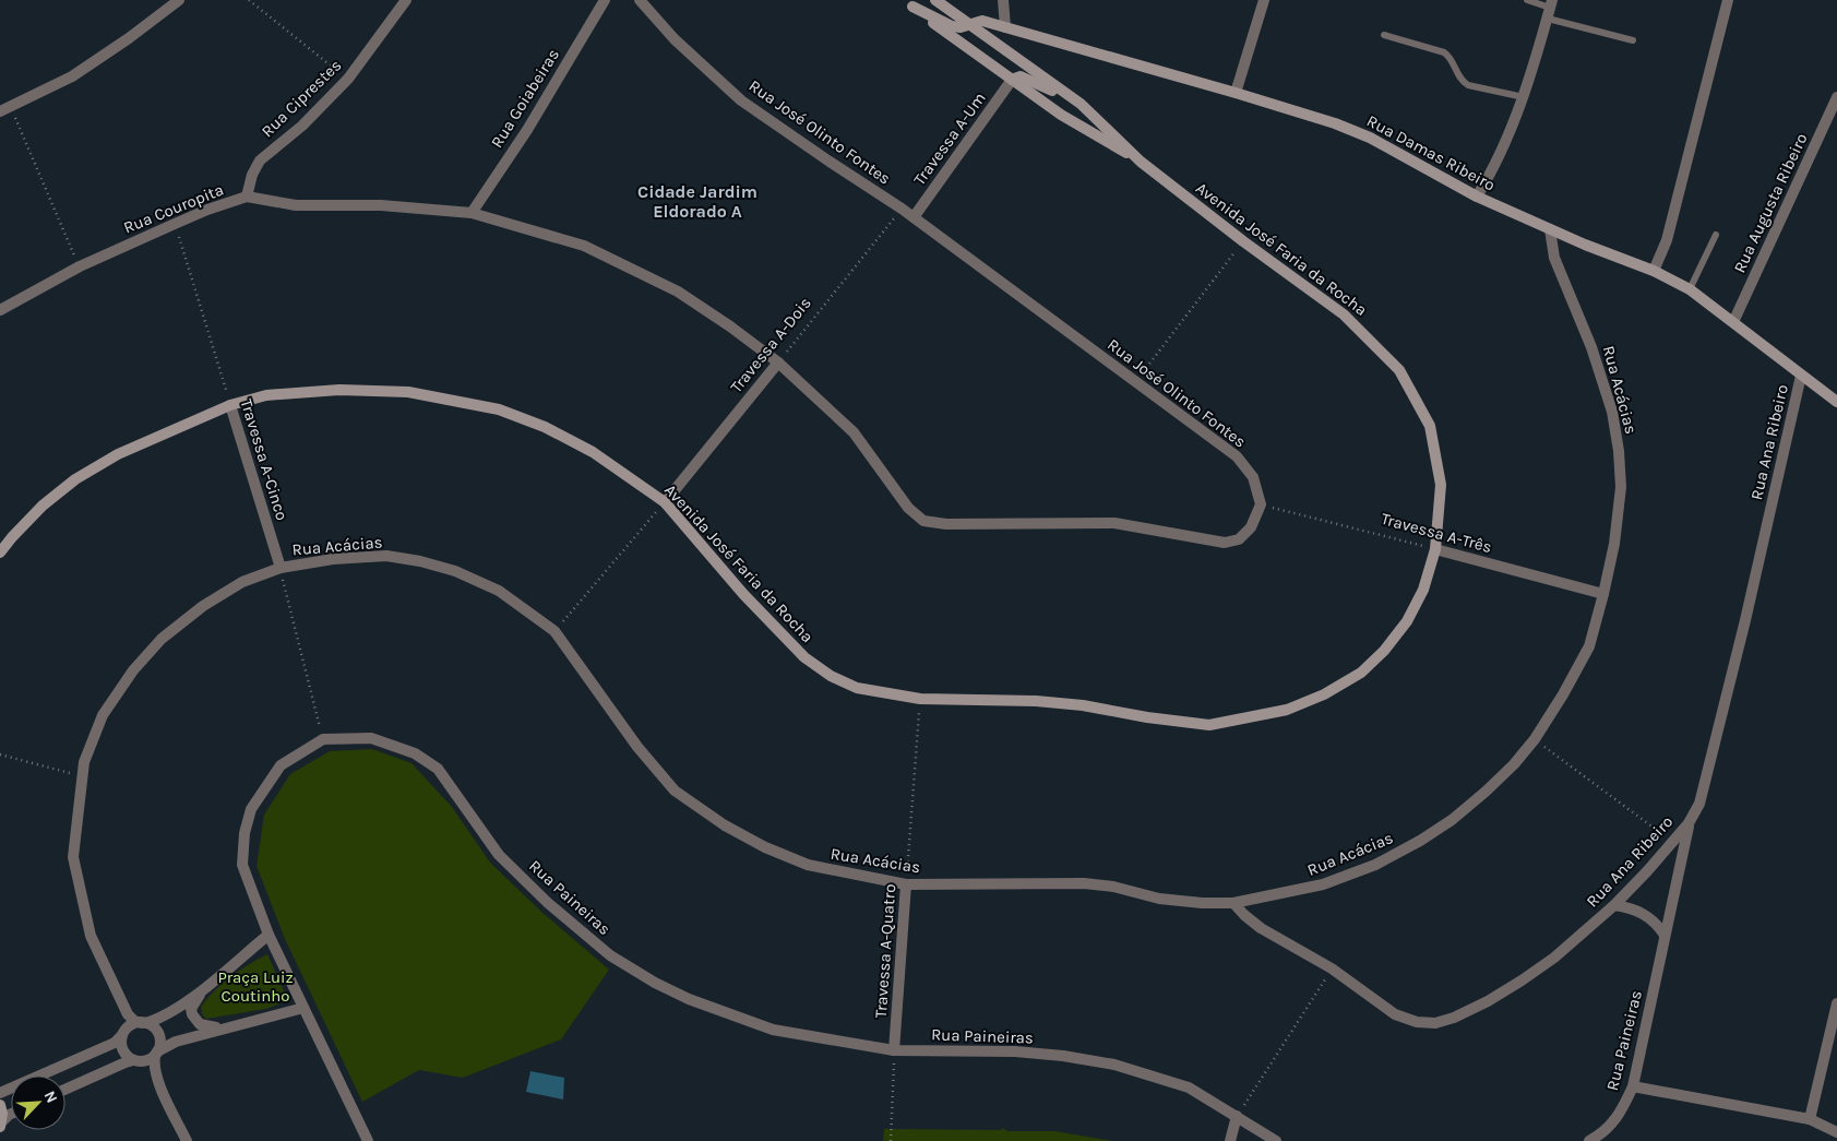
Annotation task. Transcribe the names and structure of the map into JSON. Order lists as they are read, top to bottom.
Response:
{
  "streets": {
    "street": [
      "Rua Ciprestes",
      "Rua Goiabeiras",
      "Rua José Olinto Fontes",
      "Travessa A-Um",
      "Rua Damas Ribeiro",
      "Rua Augusta Ribeiro",
      "Rua Couropita",
      "Avenida José Faria da Rocha",
      "Travessa A-Dois",
      "Rua Acácias",
      "Rua Ana Ribeiro",
      "Travessa A-Cinco",
      "Travessa A-Três",
      "Rua Paineiras",
      "Travessa A-Quatro"
    ]
  },
  "crossings": [
    ["Rua Ciprestes", "Rua Couropita"],
    ["Rua Goiabeiras", "Rua Couropita"],
    ["Rua José Olinto Fontes", "Travessa A-Um"],
    ["Rua José Olinto Fontes", "Travessa A-Dois"],
    ["Rua José Olinto Fontes", "Travessa A-Três"],
    ["Travessa A-Um", "Avenida José Faria da Rocha"],
    ["Rua Damas Ribeiro", "Rua Augusta Ribeiro"],
    ["Rua Damas Ribeiro", "Avenida José Faria da Rocha"],
    ["Rua Damas Ribeiro", "Rua Acácias"],
    ["Rua Damas Ribeiro", "Rua Ana Ribeiro"],
    ["Rua Couropita", "Travessa A-Cinco"],
    ["Avenida José Faria da Rocha", "Travessa A-Dois"],
    ["Avenida José Faria da Rocha", "Travessa A-Cinco"],
    ["Avenida José Faria da Rocha", "Travessa A-Três"],
    ["Avenida José Faria da Rocha", "Travessa A-Quatro"],
    ["Rua Acácias", "Rua Ana Ribeiro"],
    ["Rua Acácias", "Travessa A-Cinco"],
    ["Rua Acácias", "Travessa A-Três"],
    ["Rua Acácias", "Travessa A-Quatro"],
    ["Rua Ana Ribeiro", "Rua Paineiras"],
    ["Rua Paineiras", "Travessa A-Quatro"]
  ],
  "districts": ["Cidade Jardim Eldorado A"],
  "parks": ["Praça Luiz Coutinho"],
  "north": "top right"
}
